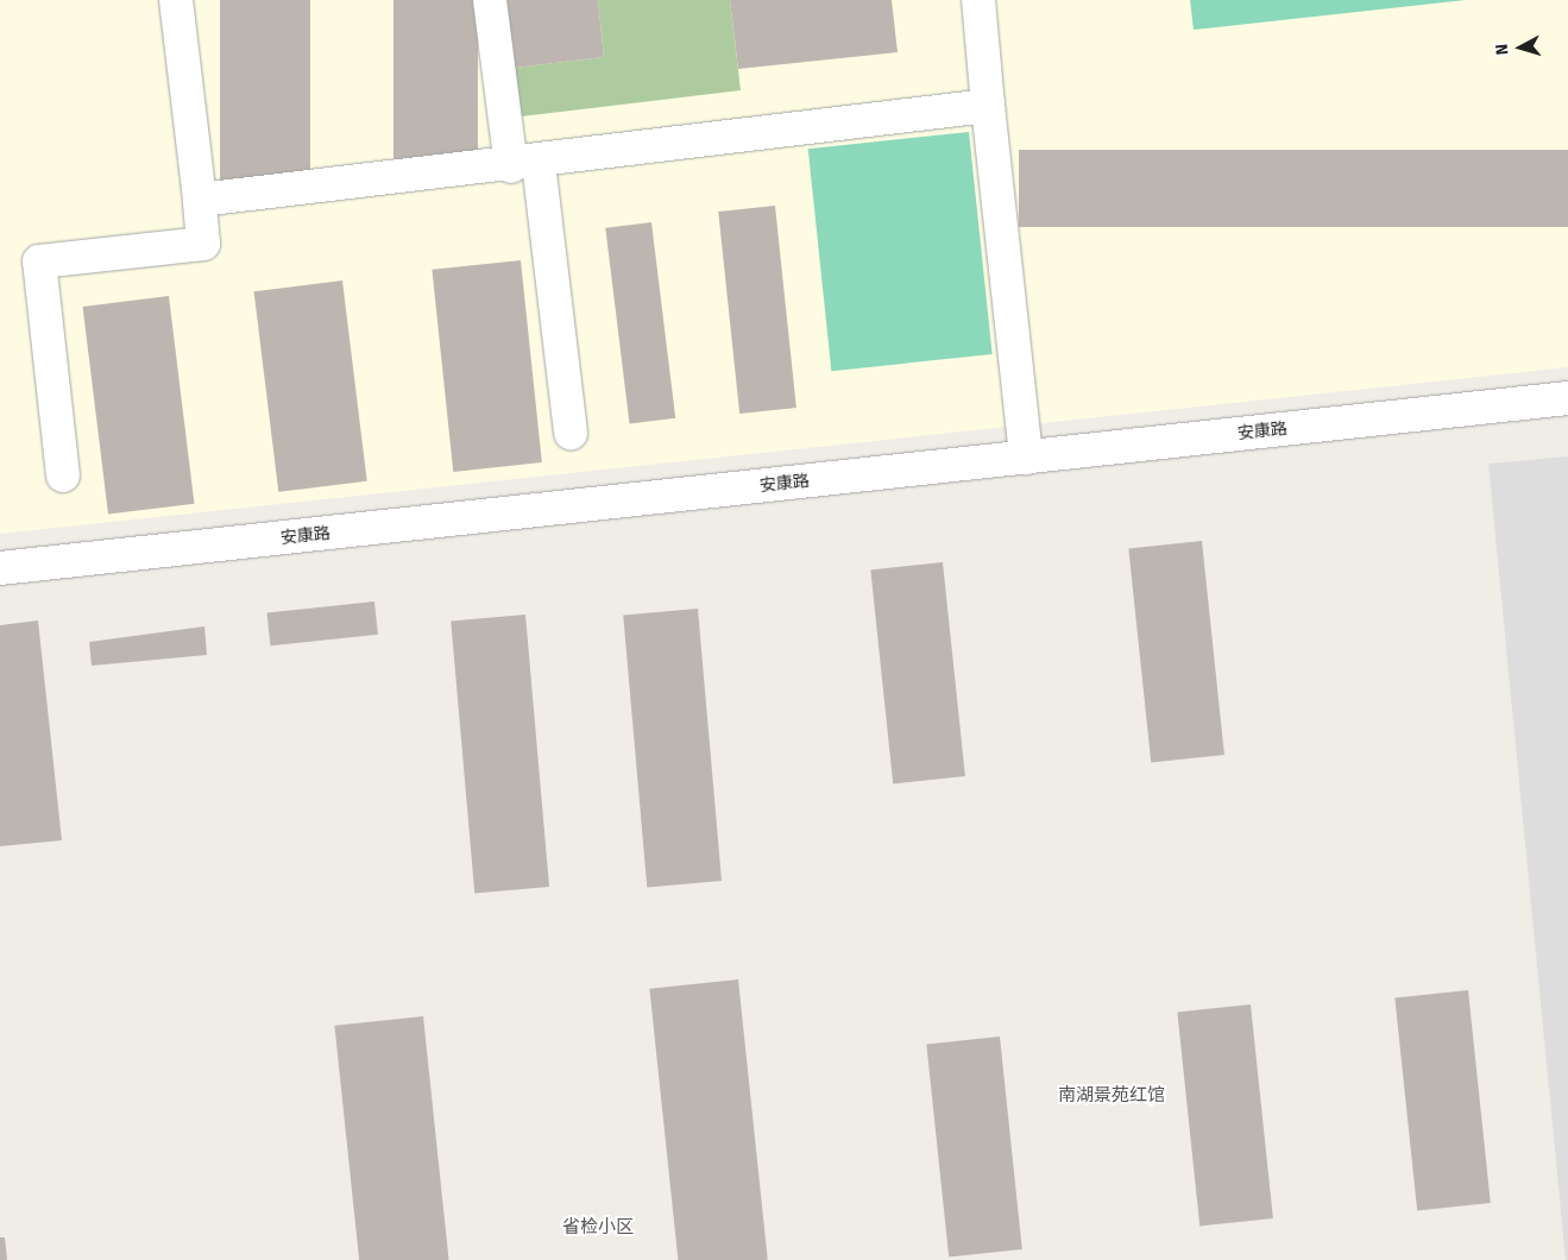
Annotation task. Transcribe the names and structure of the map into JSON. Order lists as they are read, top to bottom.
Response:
{
  "streets": {
    "street": ["安康路"]
  },
  "districts": ["南湖景苑红馆", "省检小区"],
  "north": "left"
}
